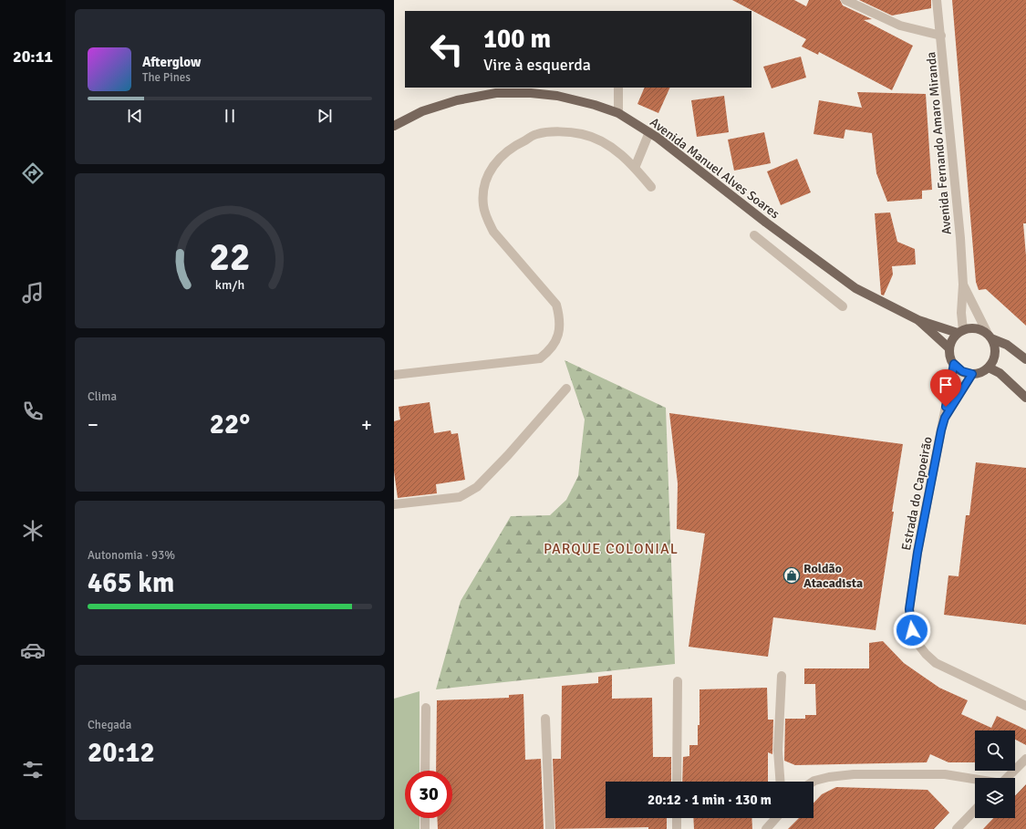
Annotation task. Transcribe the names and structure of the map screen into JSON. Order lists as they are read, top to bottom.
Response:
{
  "streets": {
    "main road": ["Avenida Manuel Alves Soares"],
    "street": ["Avenida Fernando Amaro Miranda", "Estrada do Capoeirão"]
  },
  "crossings": [
    ["Avenida Fernando Amaro Miranda", "Avenida Manuel Alves Soares"],
    ["Avenida Fernando Amaro Miranda", "Estrada do Capoeirão"],
    ["Avenida Manuel Alves Soares", "Estrada do Capoeirão"]
  ],
  "districts": ["PARQUE COLONIAL"],
  "places": {
    "shop": ["Roldão Atacadista"]
  },
  "page": {
    "tabs": "20:11",
    "turn": ["100 m", "Vire à esquerda"],
    "song": ["Afterglow", "The Pines"],
    "tile": [
      "Clima",
      ["Autonomia · 93%", "465 km"],
      ["Chegada", "20:12"]
    ],
    "heat": ["−", "22°", "+"],
    "limit": "30",
    "trip": "20:12 · 1 min · 130 m",
    "gauge": ["22", "km/h"]
  }
}
